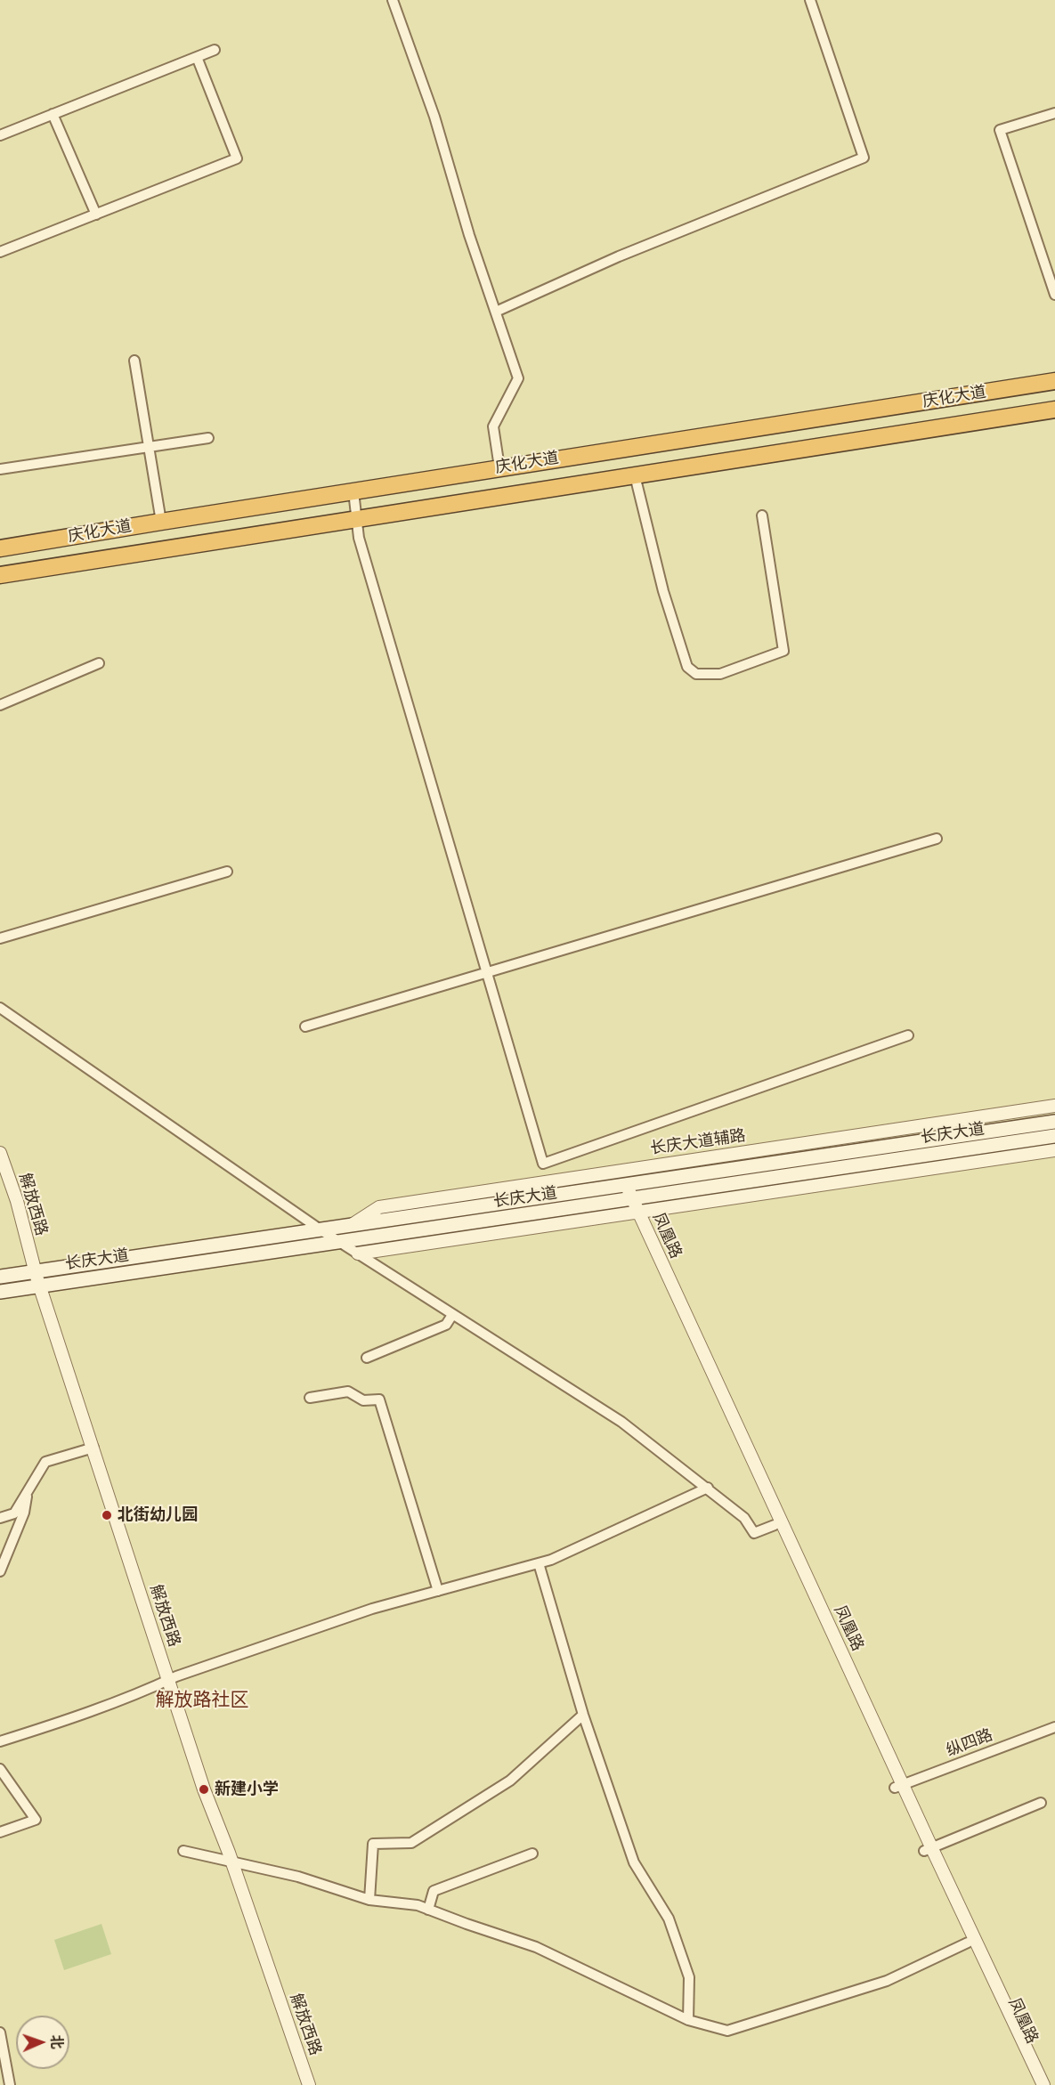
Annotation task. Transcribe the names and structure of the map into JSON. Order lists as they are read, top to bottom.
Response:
{
  "streets": {
    "highway": ["庆化大道"],
    "main road": ["长庆大道"],
    "street": [
      "长庆大道辅路",
      "解放西路",
      "凤凰路",
      "纵四路"
    ]
  },
  "crossings": [
    ["长庆大道", "长庆大道辅路"],
    ["长庆大道", "解放西路"],
    ["长庆大道", "凤凰路"],
    ["凤凰路", "纵四路"]
  ],
  "districts": ["解放路社区"],
  "places": ["北街幼儿园", "新建小学"],
  "north": "right"
}
